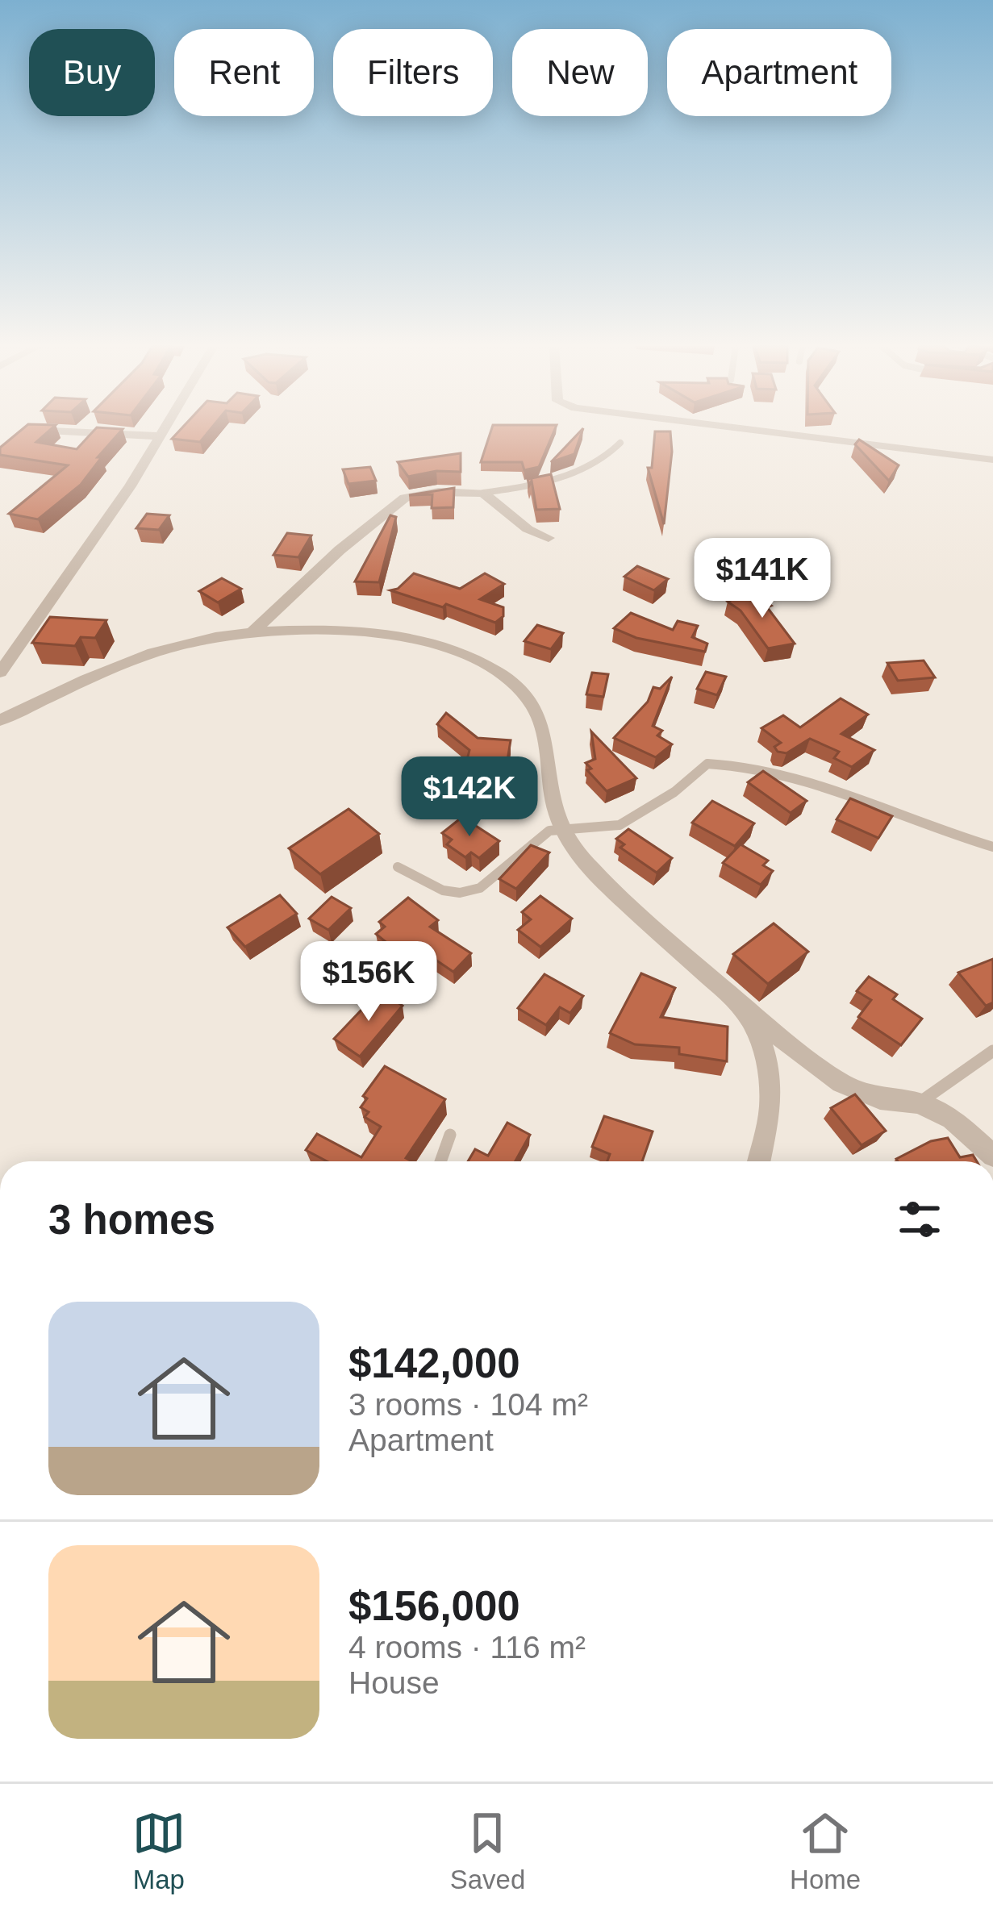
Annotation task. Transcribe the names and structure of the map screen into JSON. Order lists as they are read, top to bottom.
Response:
{
  "page": {
    "chip": [
      "Buy",
      "Rent",
      "Filters",
      "New",
      "Apartment"
    ],
    "price": ["$141K", "$142K", "$156K"],
    "heading": "3 homes",
    "list": [
      {
        "name": "$142,000",
        "note": "3 rooms · 104 m² · Apartment"
      },
      {
        "name": "$156,000",
        "note": "4 rooms · 116 m² · House"
      }
    ],
    "tabs": ["Map", "Saved", "Home"]
  }
}
